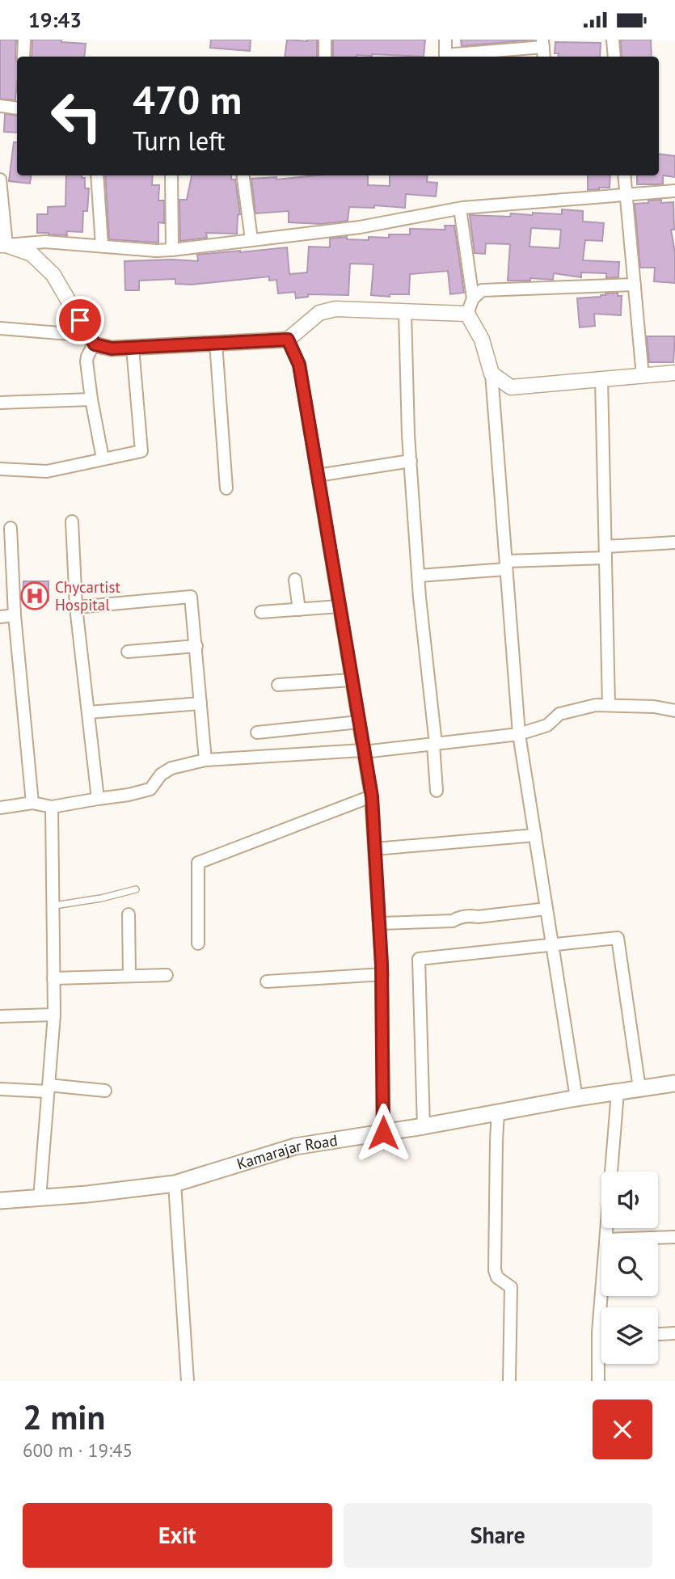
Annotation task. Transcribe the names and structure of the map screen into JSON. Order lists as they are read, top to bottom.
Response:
{
  "streets": {
    "main road": ["Kamarajar Road"]
  },
  "places": {
    "hospital": ["Chycartist Hospital"]
  },
  "page": {
    "status": "19:43",
    "turn": ["470 m", "Turn left"],
    "heading": ["2 min", "600 m · 19:45"],
    "buttons": ["Exit", "Share"]
  }
}
